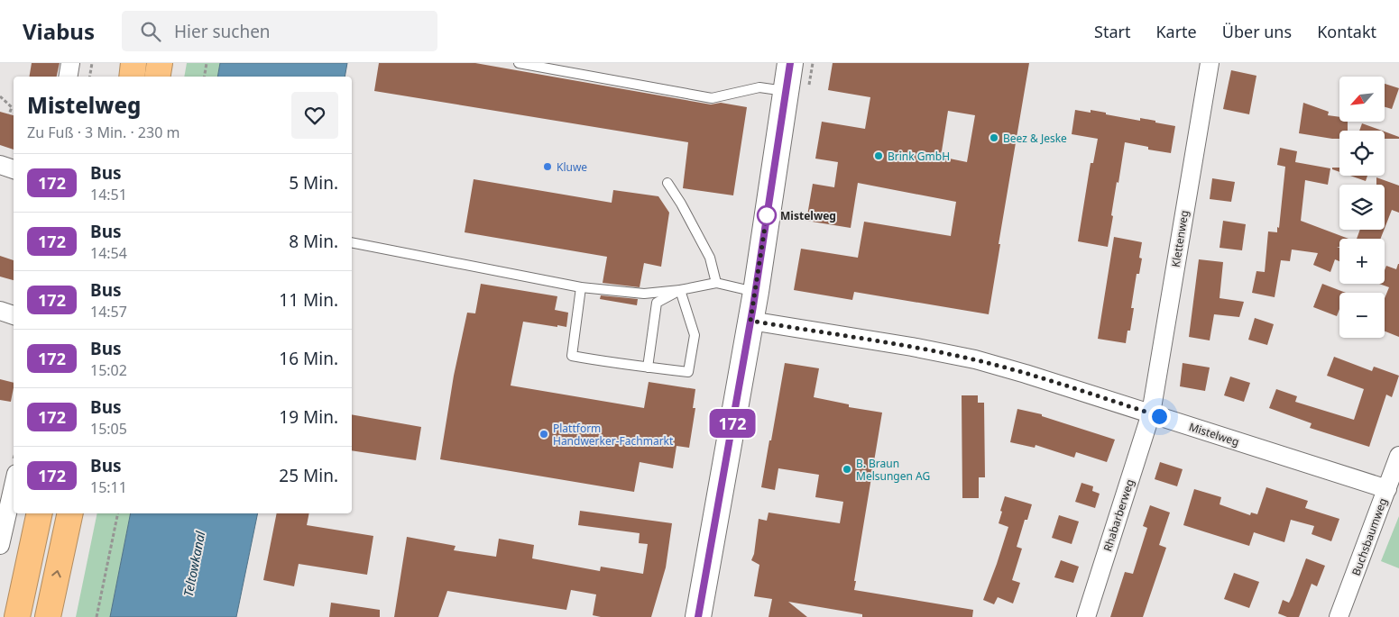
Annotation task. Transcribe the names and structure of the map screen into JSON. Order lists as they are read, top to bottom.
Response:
{
  "streets": {
    "street": [
      "Klettenweg",
      "Mistelweg",
      "Rhabarberweg",
      "Buchsbaumweg"
    ]
  },
  "crossings": [
    ["Klettenweg", "Mistelweg"],
    ["Klettenweg", "Rhabarberweg"],
    ["Mistelweg", "Rhabarberweg"],
    ["Mistelweg", "Buchsbaumweg"]
  ],
  "water": ["Teltowkanal"],
  "places": [
    "Beez & Jeske",
    "Brink GmbH",
    "Kluwe",
    "Mistelweg",
    "Plattform Handwerker-Fachmarkt",
    "B. Braun Melsungen AG"
  ],
  "lines": ["bus line 172"],
  "north": "bottom left",
  "page": {
    "header": "Viabus",
    "search": "Hier suchen",
    "nav": [
      "Start",
      "Karte",
      "Über uns",
      "Kontakt"
    ],
    "on_map": "172",
    "map_buttons": ["+", "−"],
    "heading": ["Mistelweg", "Zu Fuß · 3 Min. · 230 m"],
    "list": [
      {
        "mark": "172",
        "name": "Bus",
        "note": "14:51",
        "value": "5 Min."
      },
      {
        "mark": "172",
        "name": "Bus",
        "note": "14:54",
        "value": "8 Min."
      },
      {
        "mark": "172",
        "name": "Bus",
        "note": "14:57",
        "value": "11 Min."
      },
      {
        "mark": "172",
        "name": "Bus",
        "note": "15:02",
        "value": "16 Min."
      },
      {
        "mark": "172",
        "name": "Bus",
        "note": "15:05",
        "value": "19 Min."
      },
      {
        "mark": "172",
        "name": "Bus",
        "note": "15:11",
        "value": "25 Min."
      }
    ]
  }
}
